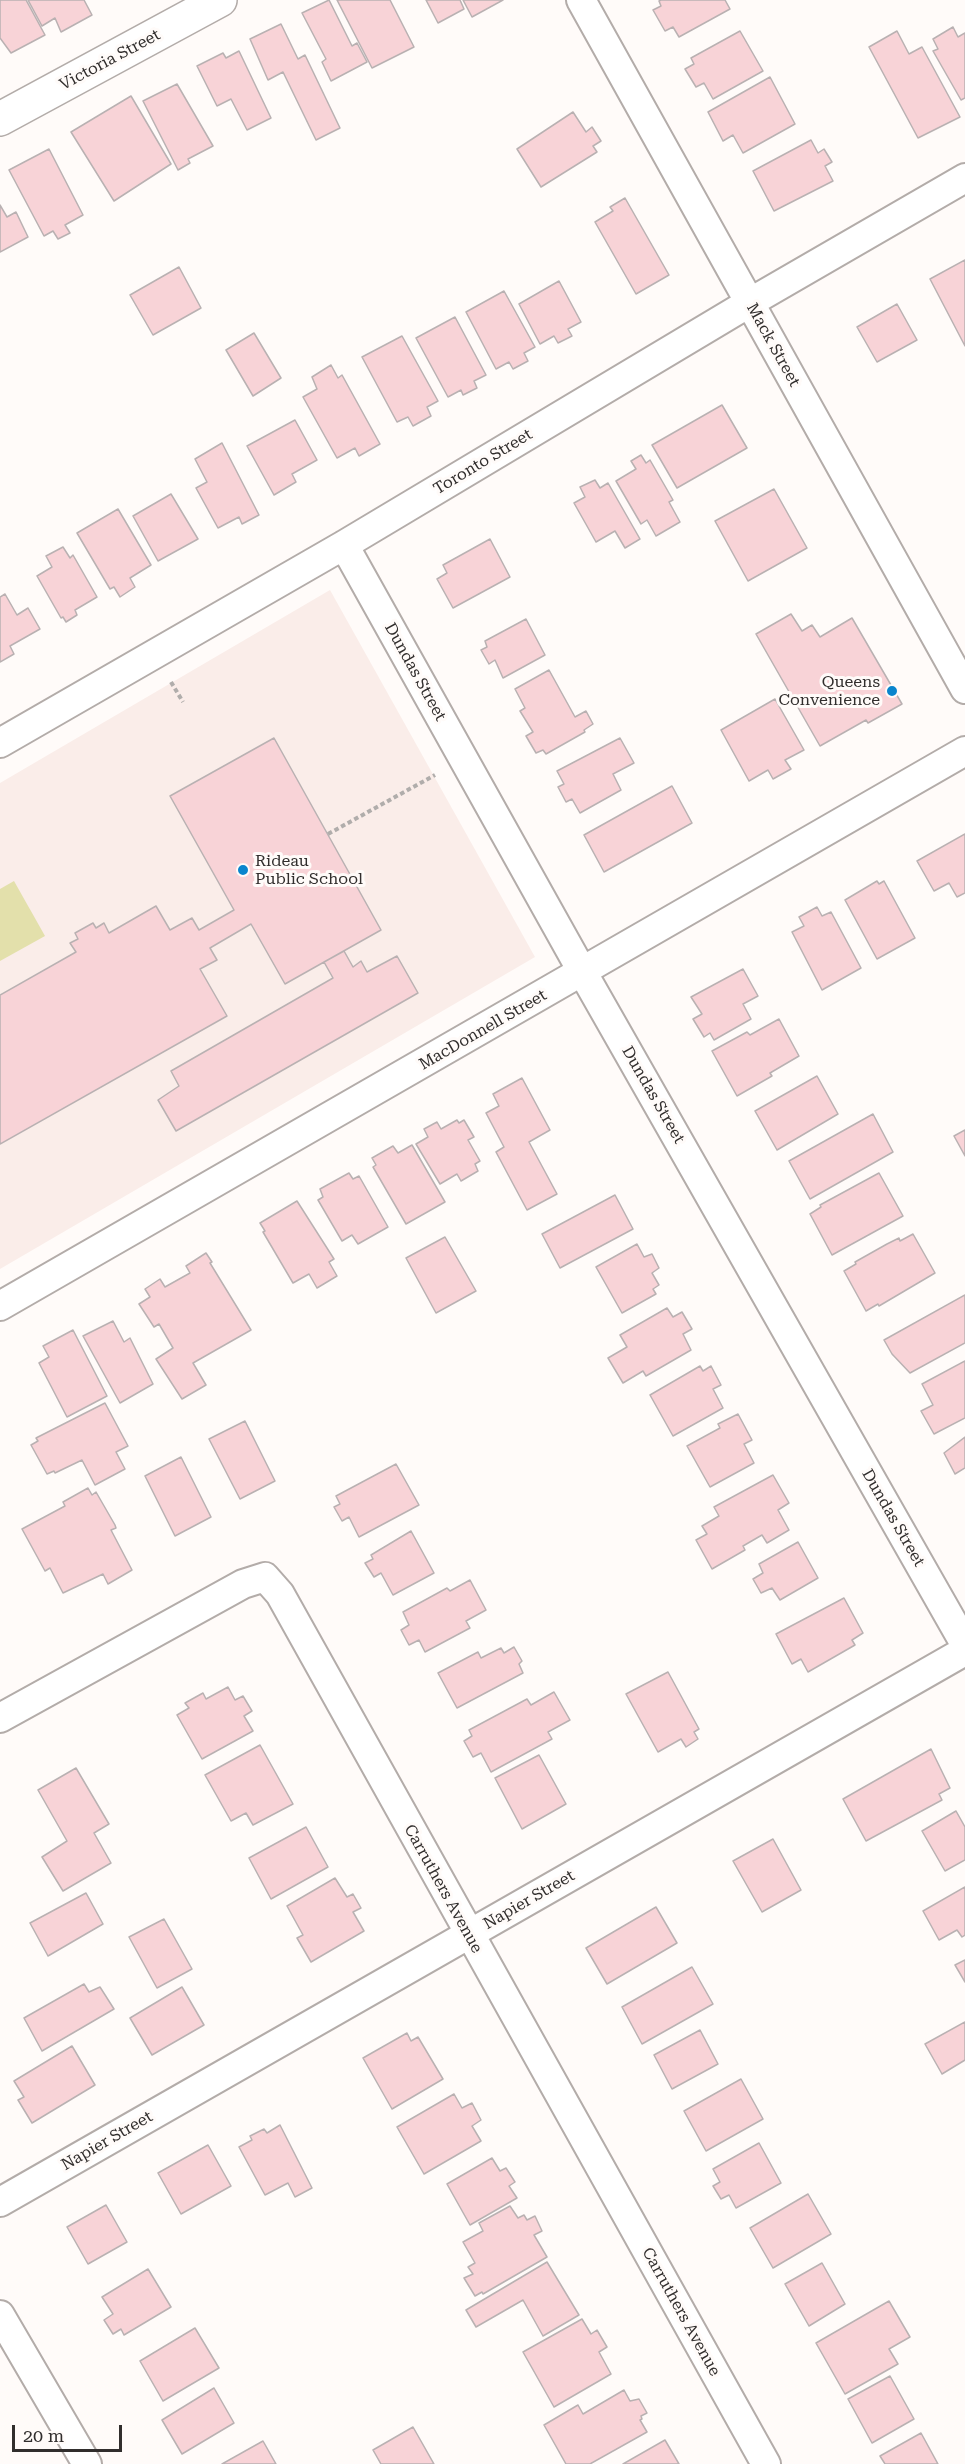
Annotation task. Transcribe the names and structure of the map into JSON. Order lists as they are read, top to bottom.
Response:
{
  "streets": {
    "street": [
      "Victoria Street",
      "Mack Street",
      "Toronto Street",
      "Dundas Street",
      "MacDonnell Street",
      "Carruthers Avenue",
      "Napier Street"
    ]
  },
  "crossings": [
    ["Mack Street", "Toronto Street"],
    ["Toronto Street", "Dundas Street"],
    ["Dundas Street", "MacDonnell Street"],
    ["Carruthers Avenue", "Napier Street"]
  ],
  "places": ["Queens Convenience", "Rideau Public School"],
  "scale_bar": "20 m"
}
